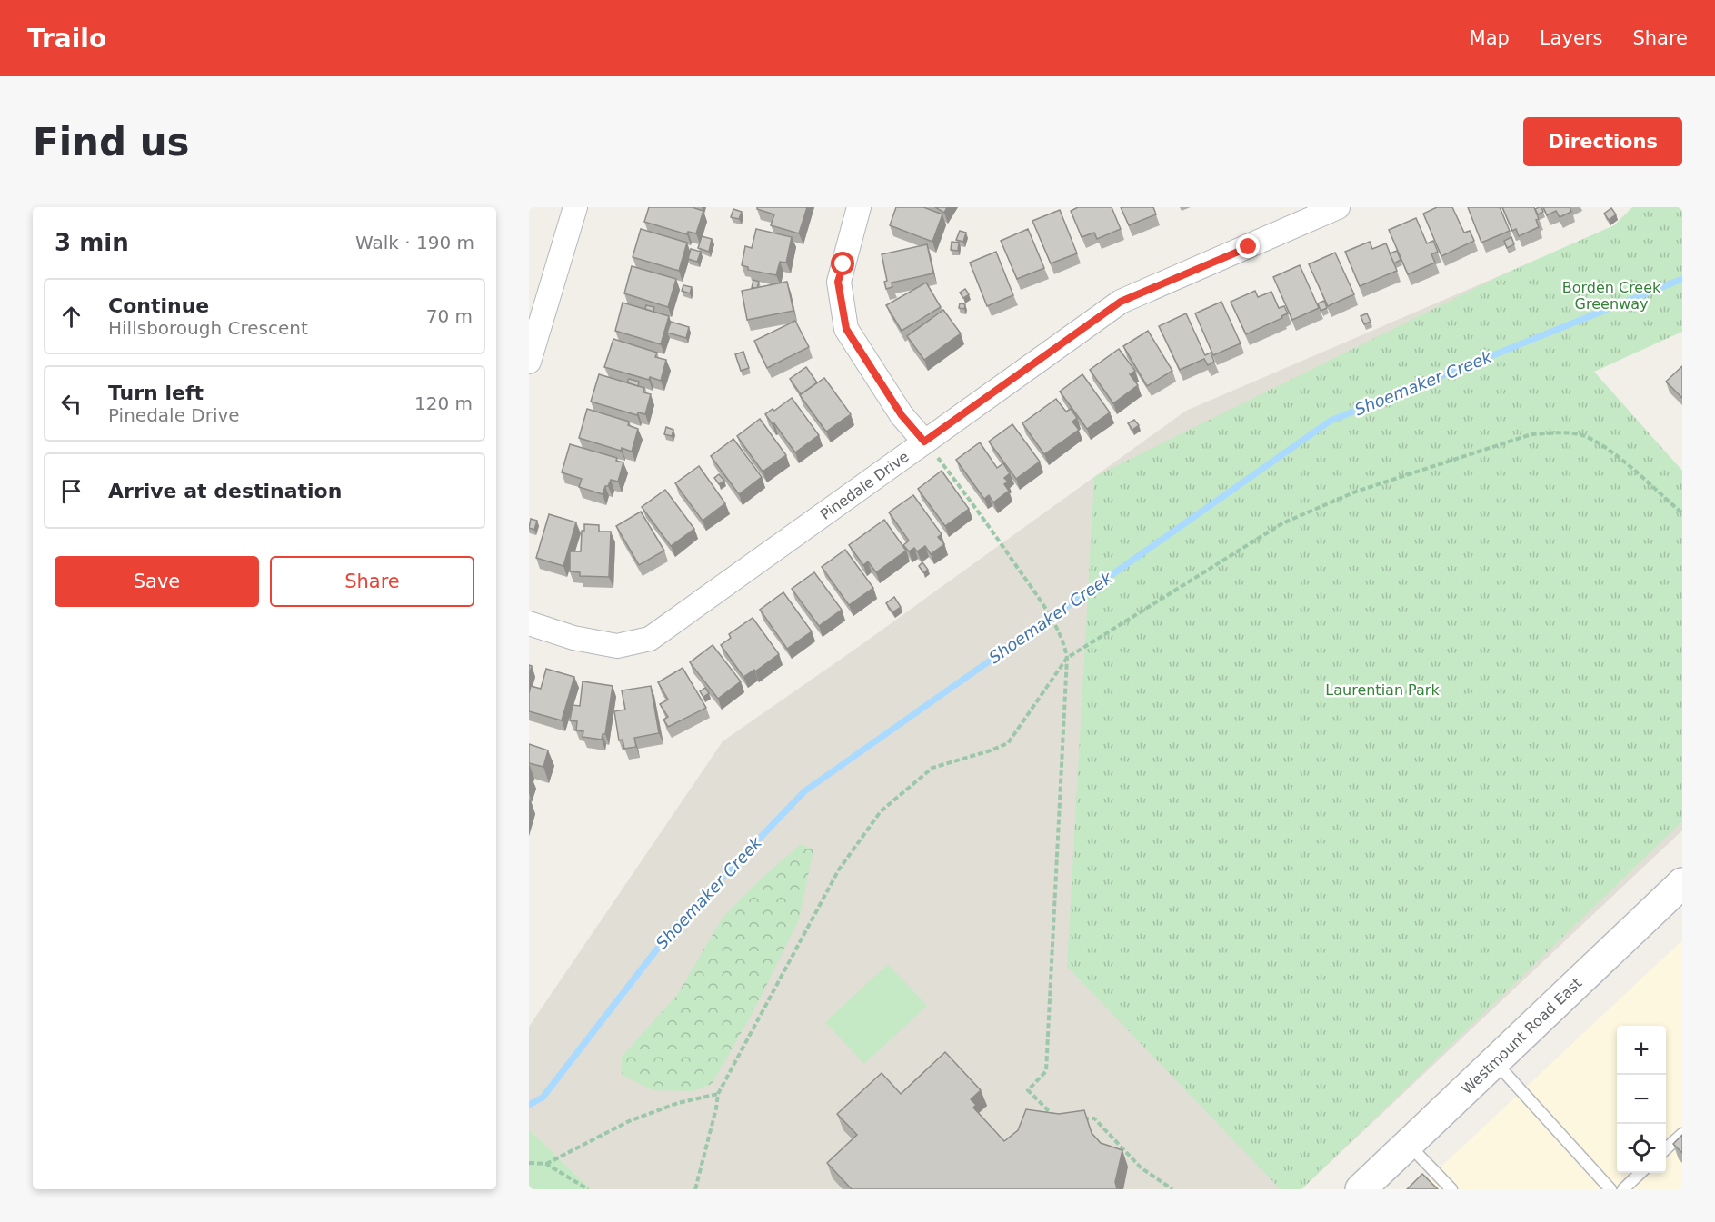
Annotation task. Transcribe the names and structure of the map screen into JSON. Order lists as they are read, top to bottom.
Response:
{
  "streets": {
    "main road": ["Westmount Road East"],
    "street": ["Pinedale Drive"]
  },
  "water": ["Shoemaker Creek"],
  "parks": ["Borden Creek Greenway", "Laurentian Park"],
  "page": {
    "header": "Trailo",
    "nav": ["Map", "Layers", "Share"],
    "buttons": [
      "Directions",
      ["Save", "Share"]
    ],
    "title": "Find us",
    "heading": ["3 min", "Walk · 190 m"],
    "list": [
      ["Continue", "Hillsborough Crescent", "70 m"],
      ["Turn left", "Pinedale Drive", "120 m"],
      "Arrive at destination"
    ],
    "map_buttons": ["+", "−"]
  }
}
